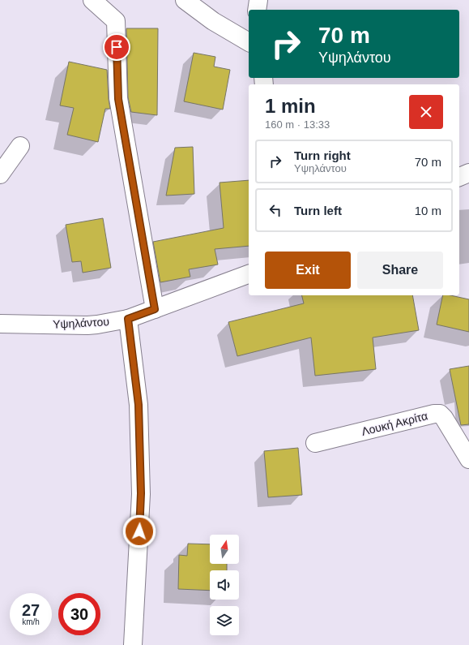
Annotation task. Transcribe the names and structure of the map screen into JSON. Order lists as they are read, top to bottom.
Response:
{
  "streets": {
    "street": ["Υψηλάντου", "Λουκή Ακρίτα"]
  },
  "north": "top",
  "page": {
    "turn": ["70 m", "Υψηλάντου"],
    "heading": ["1 min", "160 m · 13:33"],
    "list": [
      {
        "name": "Turn right",
        "note": "Υψηλάντου",
        "value": "70 m"
      },
      {
        "name": "Turn left",
        "value": "10 m"
      }
    ],
    "buttons": ["Exit", "Share"],
    "speed": "27 km/h",
    "limit": "30"
  }
}
